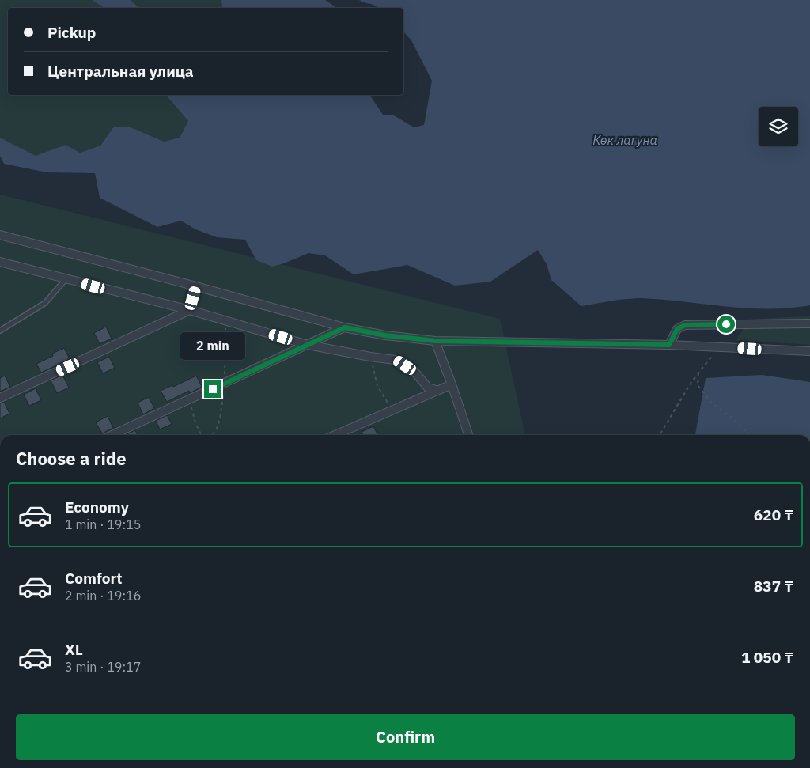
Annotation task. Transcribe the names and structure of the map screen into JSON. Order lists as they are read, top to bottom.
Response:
{
  "water": ["Көк лагуна"],
  "page": {
    "banner": ["Pickup", "Центральная улица"],
    "bubble": "2 min",
    "heading": "Choose a ride",
    "list": [
      {
        "name": "Economy",
        "note": "1 min · 19:15",
        "value": "620 ₸"
      },
      {
        "name": "Comfort",
        "note": "2 min · 19:16",
        "value": "837 ₸"
      },
      {
        "name": "XL",
        "note": "3 min · 19:17",
        "value": "1 050 ₸"
      }
    ],
    "buttons": "Confirm"
  }
}
